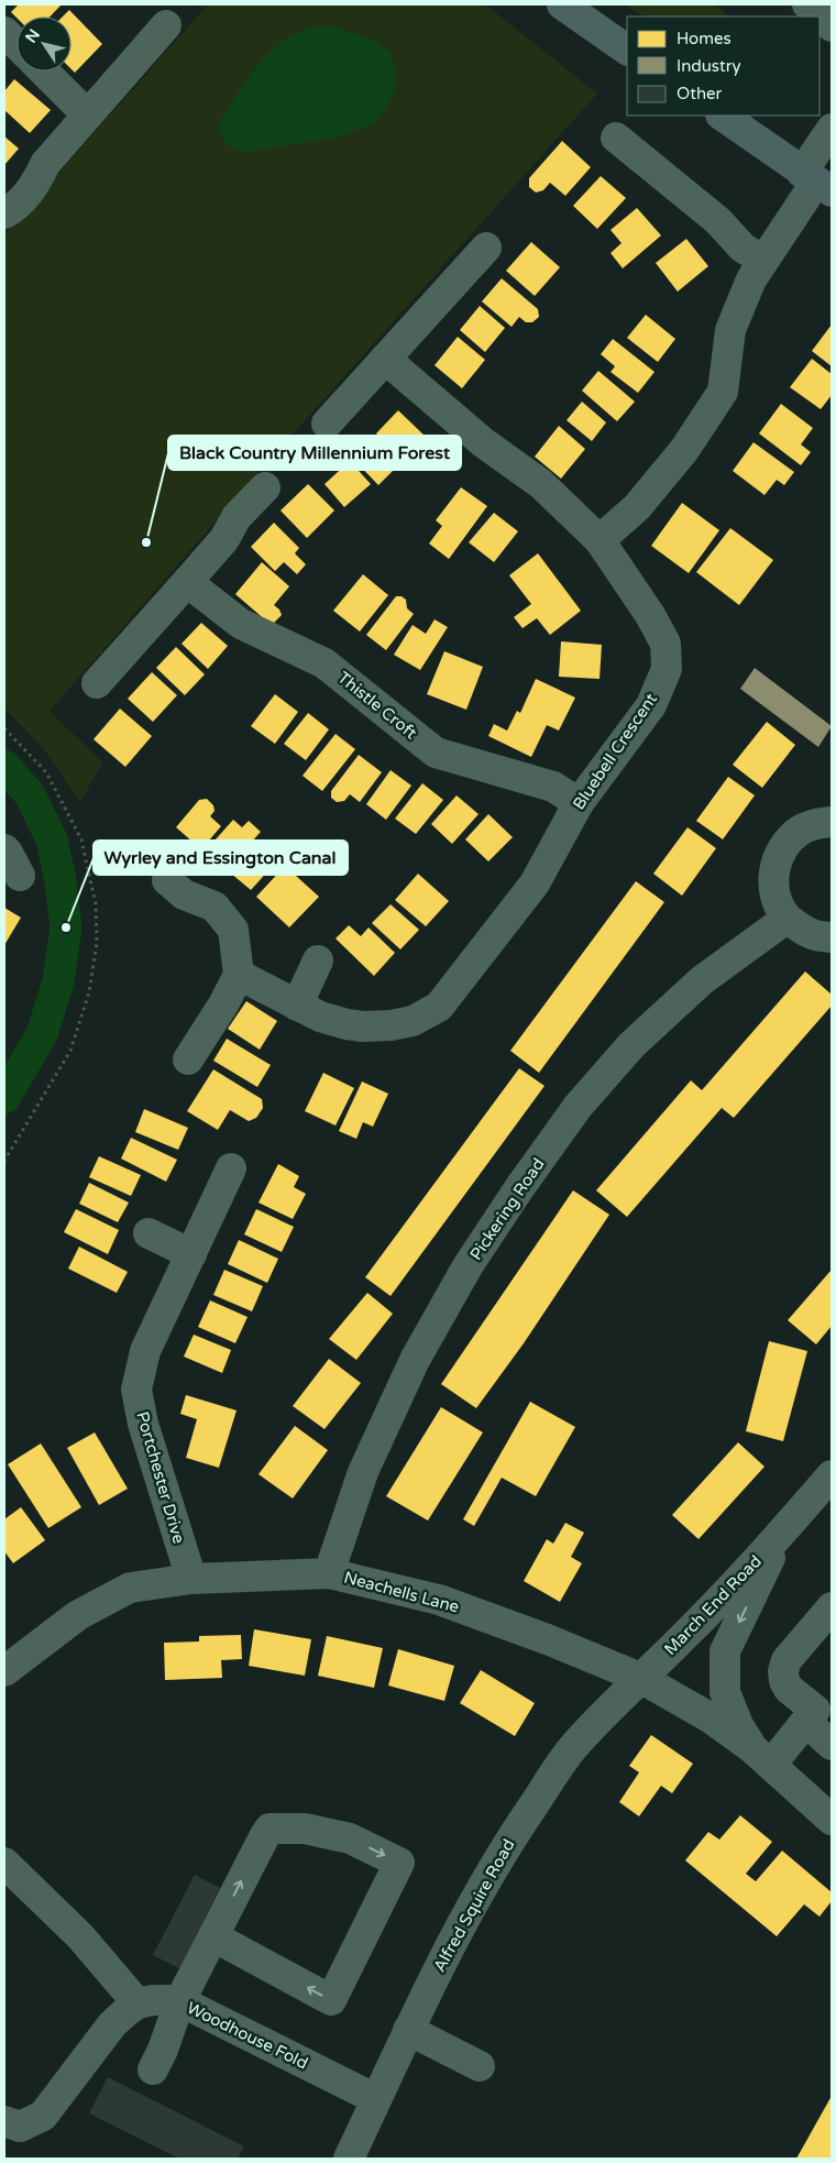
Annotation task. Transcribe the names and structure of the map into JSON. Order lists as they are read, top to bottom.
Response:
{
  "streets": {
    "street": [
      "Thistle Croft",
      "Bluebell Crescent",
      "Pickering Road",
      "Portchester Drive",
      "Neachells Lane",
      "March End Road",
      "Alfred Squire Road",
      "Woodhouse Fold"
    ]
  },
  "crossings": [
    ["Thistle Croft", "Bluebell Crescent"],
    ["Pickering Road", "Neachells Lane"],
    ["Portchester Drive", "Neachells Lane"],
    ["Neachells Lane", "March End Road"],
    ["Neachells Lane", "Alfred Squire Road"],
    ["March End Road", "Alfred Squire Road"],
    ["Alfred Squire Road", "Woodhouse Fold"]
  ],
  "one_way": ["March End Road"],
  "places": ["Black Country Millennium Forest", "Wyrley and Essington Canal"],
  "legend": ["Homes", "Industry", "Other"],
  "north": "top left"
}
